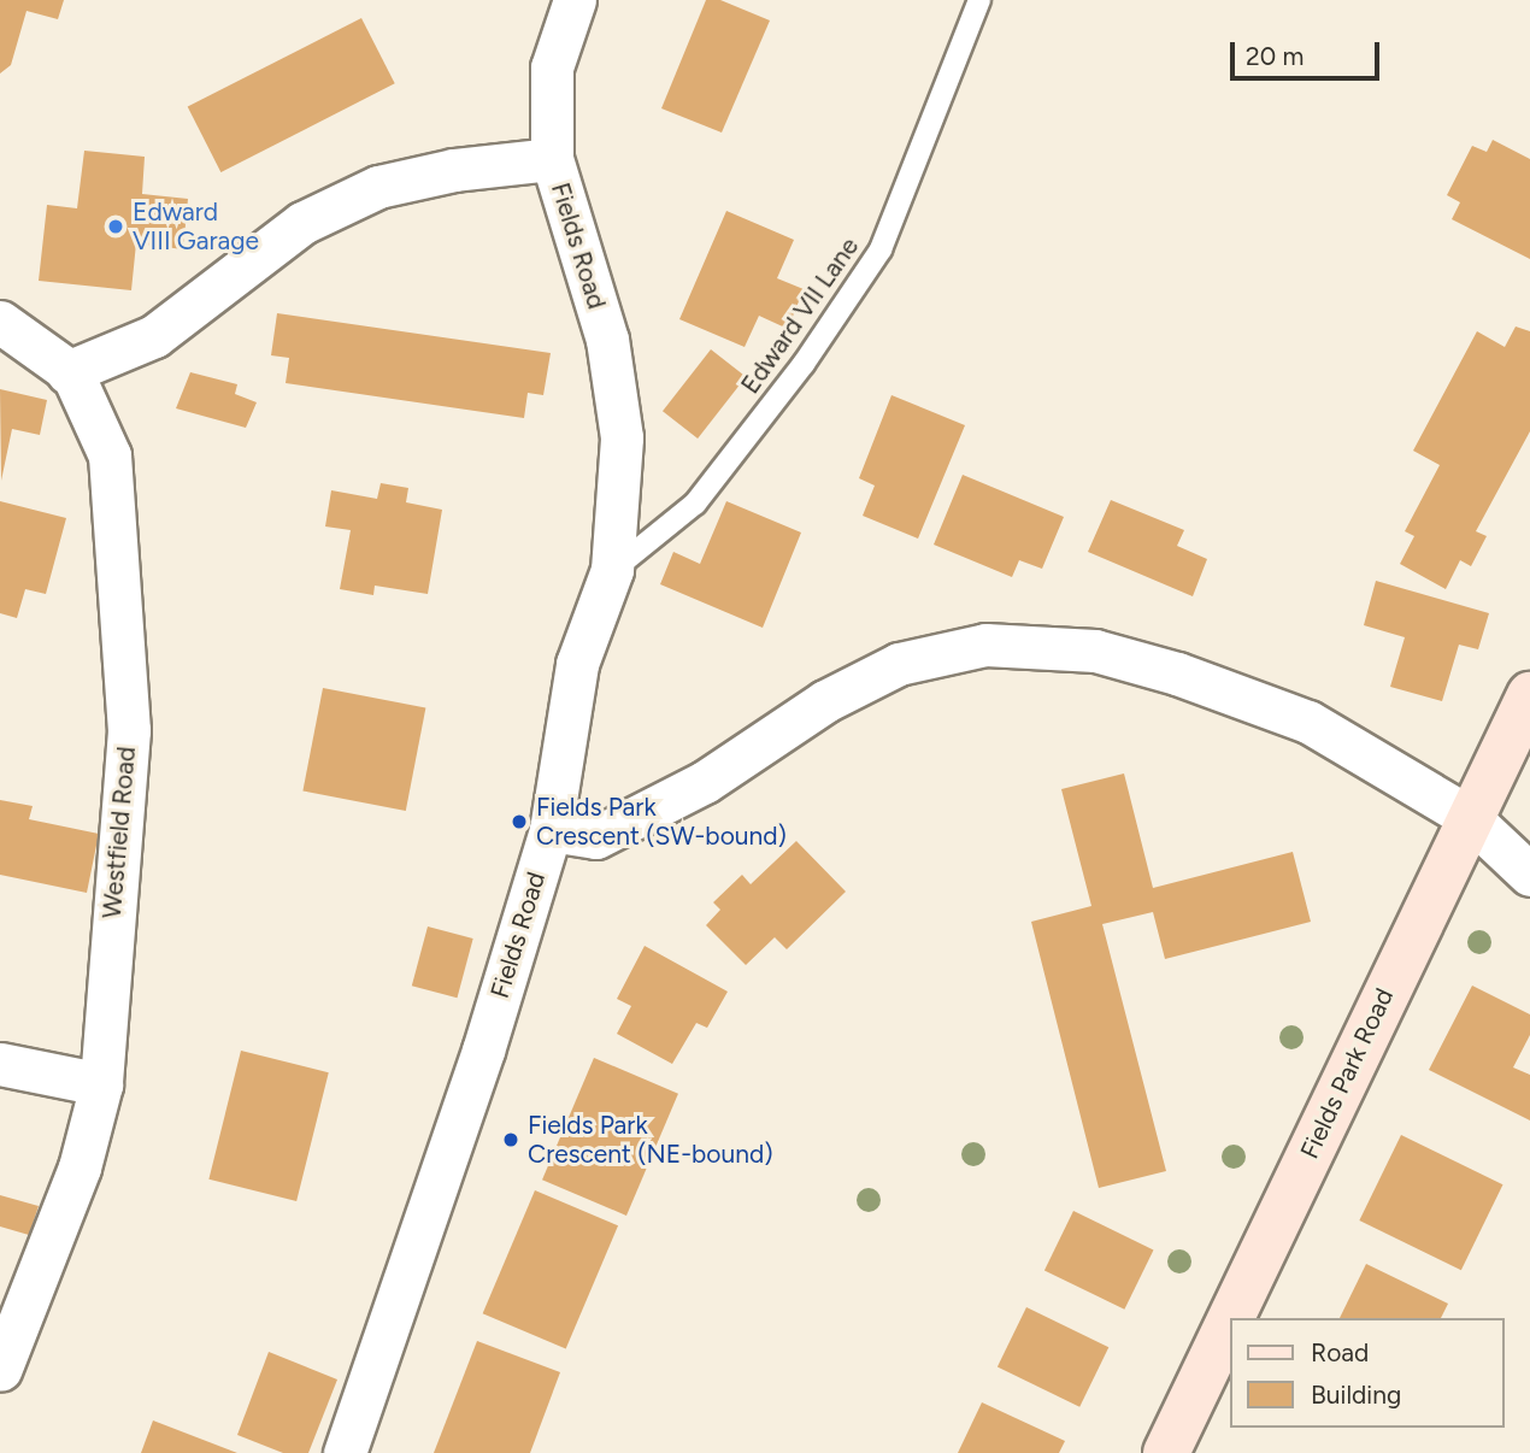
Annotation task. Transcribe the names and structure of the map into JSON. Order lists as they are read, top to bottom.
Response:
{
  "streets": {
    "main road": ["Fields Park Road"],
    "street": ["Fields Road", "Westfield Road"],
    "lane": ["Edward VII Lane"]
  },
  "crossings": [
    ["Fields Road", "Edward VII Lane"]
  ],
  "places": ["Edward VIII Garage", "Fields Park Crescent (SW-bound)", "Fields Park Crescent (NE-bound)"],
  "legend": ["Road", "Building"],
  "scale_bar": "20 m"
}
